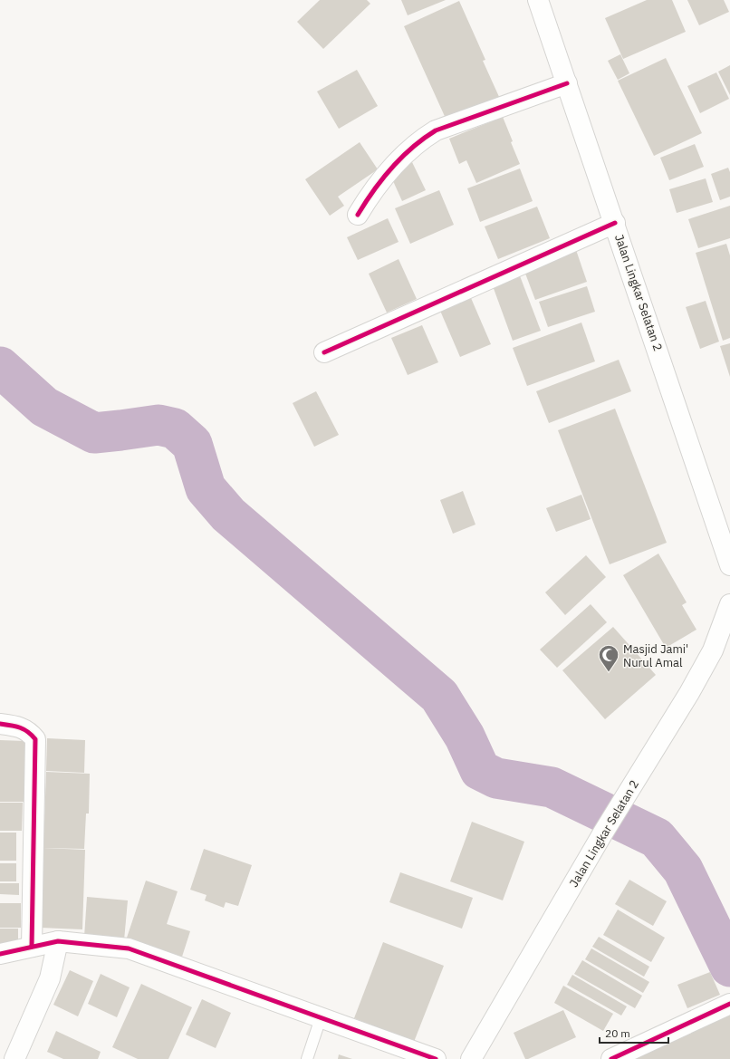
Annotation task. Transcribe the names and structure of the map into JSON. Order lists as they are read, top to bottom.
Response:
{
  "streets": {
    "main road": ["Jalan Lingkar Selatan 2"]
  },
  "places": {
    "mosque": ["Masjid Jami' Nurul Amal"]
  },
  "scale_bar": "20 m"
}
